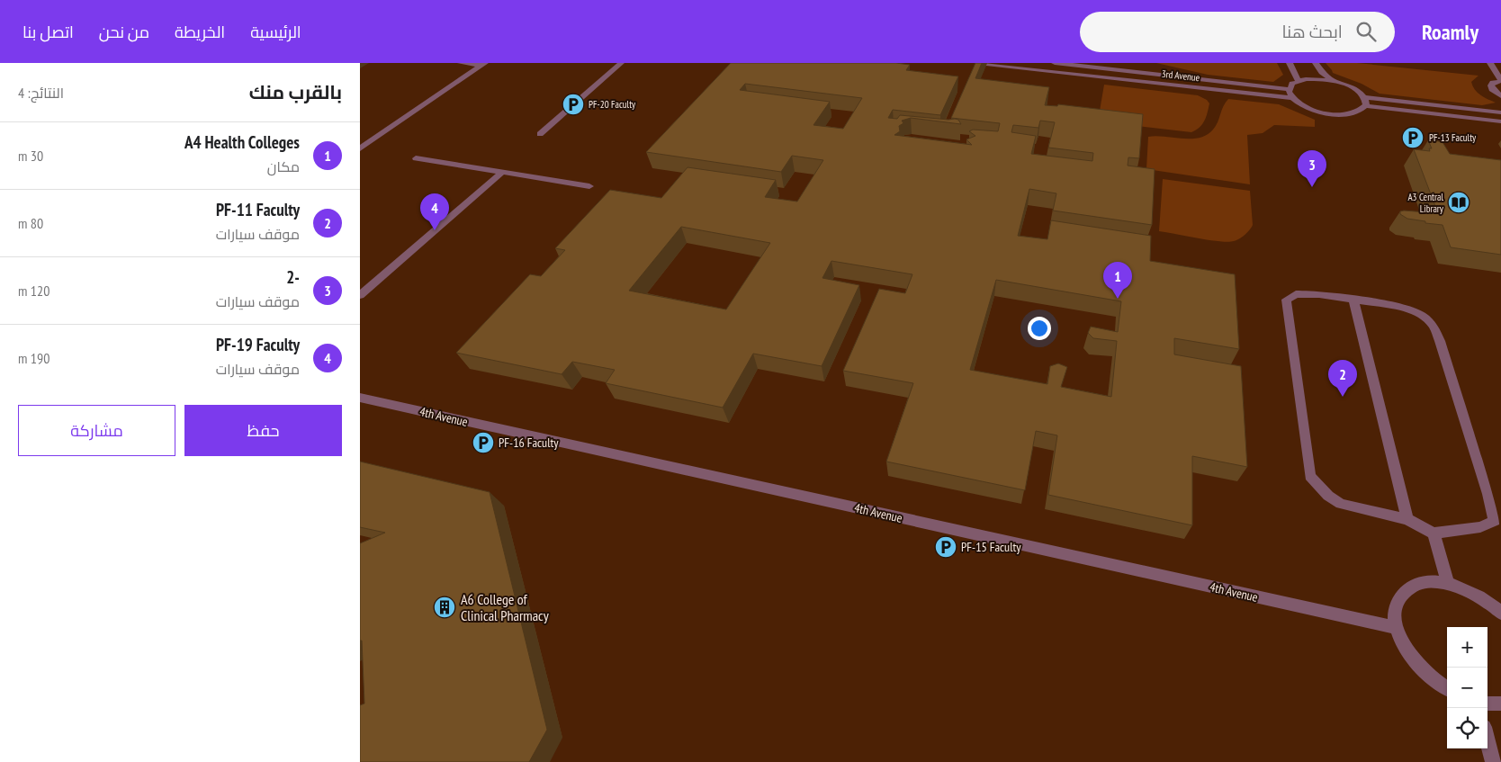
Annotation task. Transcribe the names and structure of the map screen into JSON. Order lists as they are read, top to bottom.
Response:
{
  "streets": {
    "lane": ["3rd Avenue", "4th Avenue"]
  },
  "places": {
    "parking": [
      "PF-20 Faculty",
      "PF-13 Faculty",
      "PF-16 Faculty",
      "PF-15 Faculty"
    ],
    "library": ["A3 Central Library"],
    "building": ["A6 College of Clinical Pharmacy"]
  },
  "page": {
    "header": "Roamly",
    "search": "ابحث هنا",
    "nav": [
      "الرئيسية",
      "الخريطة",
      "من نحن",
      "اتصل بنا"
    ],
    "heading": ["بالقرب منك", "النتائج: 4"],
    "list": [
      {
        "mark": "1",
        "name": "A4 Health Colleges",
        "note": "مكان",
        "value": "30 m"
      },
      {
        "mark": "2",
        "name": "PF-11 Faculty",
        "note": "موقف سيارات",
        "value": "80 m"
      },
      {
        "mark": "3",
        "name": "-2",
        "note": "موقف سيارات",
        "value": "120 m"
      },
      {
        "mark": "4",
        "name": "PF-19 Faculty",
        "note": "موقف سيارات",
        "value": "190 m"
      }
    ],
    "pins": [
      "3",
      "4",
      "1",
      "2"
    ],
    "buttons": ["حفظ", "مشاركة"],
    "map_buttons": ["+", "−"]
  }
}
